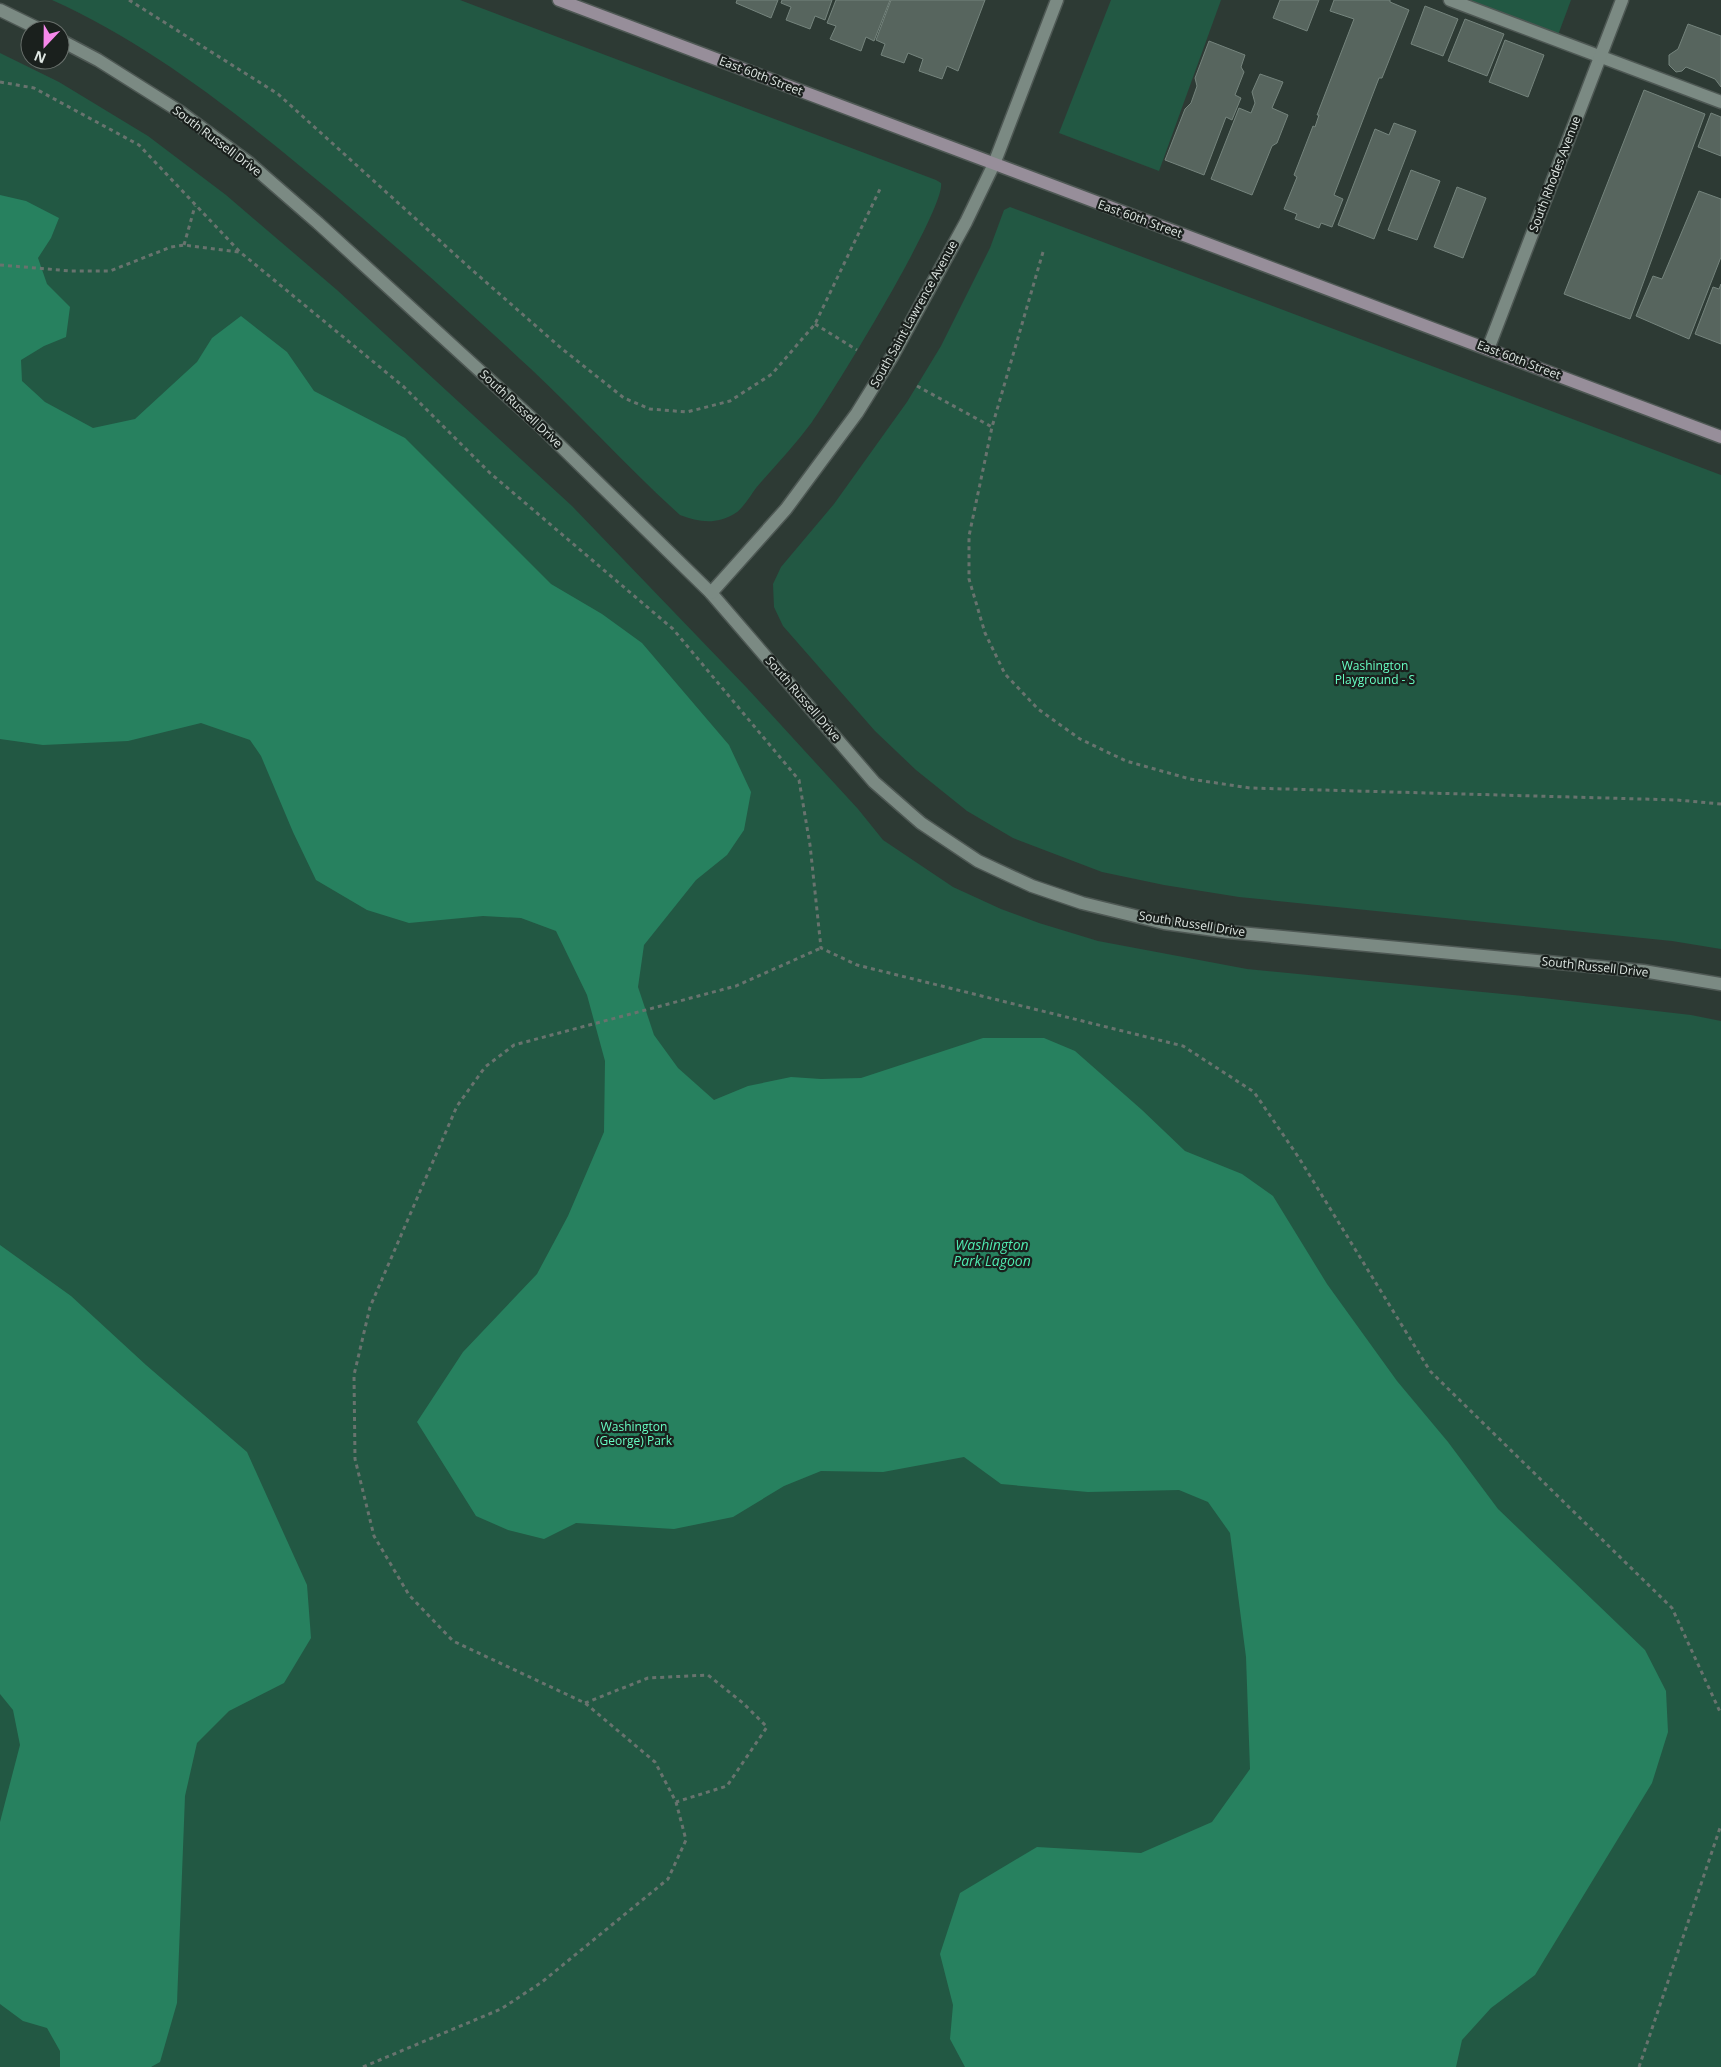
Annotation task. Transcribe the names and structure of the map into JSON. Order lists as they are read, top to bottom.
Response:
{
  "streets": {
    "street": [
      "East 60th Street",
      "South Russell Drive",
      "South Rhodes Avenue",
      "South Saint Lawrence Avenue"
    ]
  },
  "crossings": [
    ["East 60th Street", "South Rhodes Avenue"],
    ["East 60th Street", "South Saint Lawrence Avenue"],
    ["South Russell Drive", "South Saint Lawrence Avenue"]
  ],
  "water": ["Washington Park Lagoon"],
  "parks": ["Washington Playground - S", "Washington (George) Park"],
  "north": "bottom"
}
